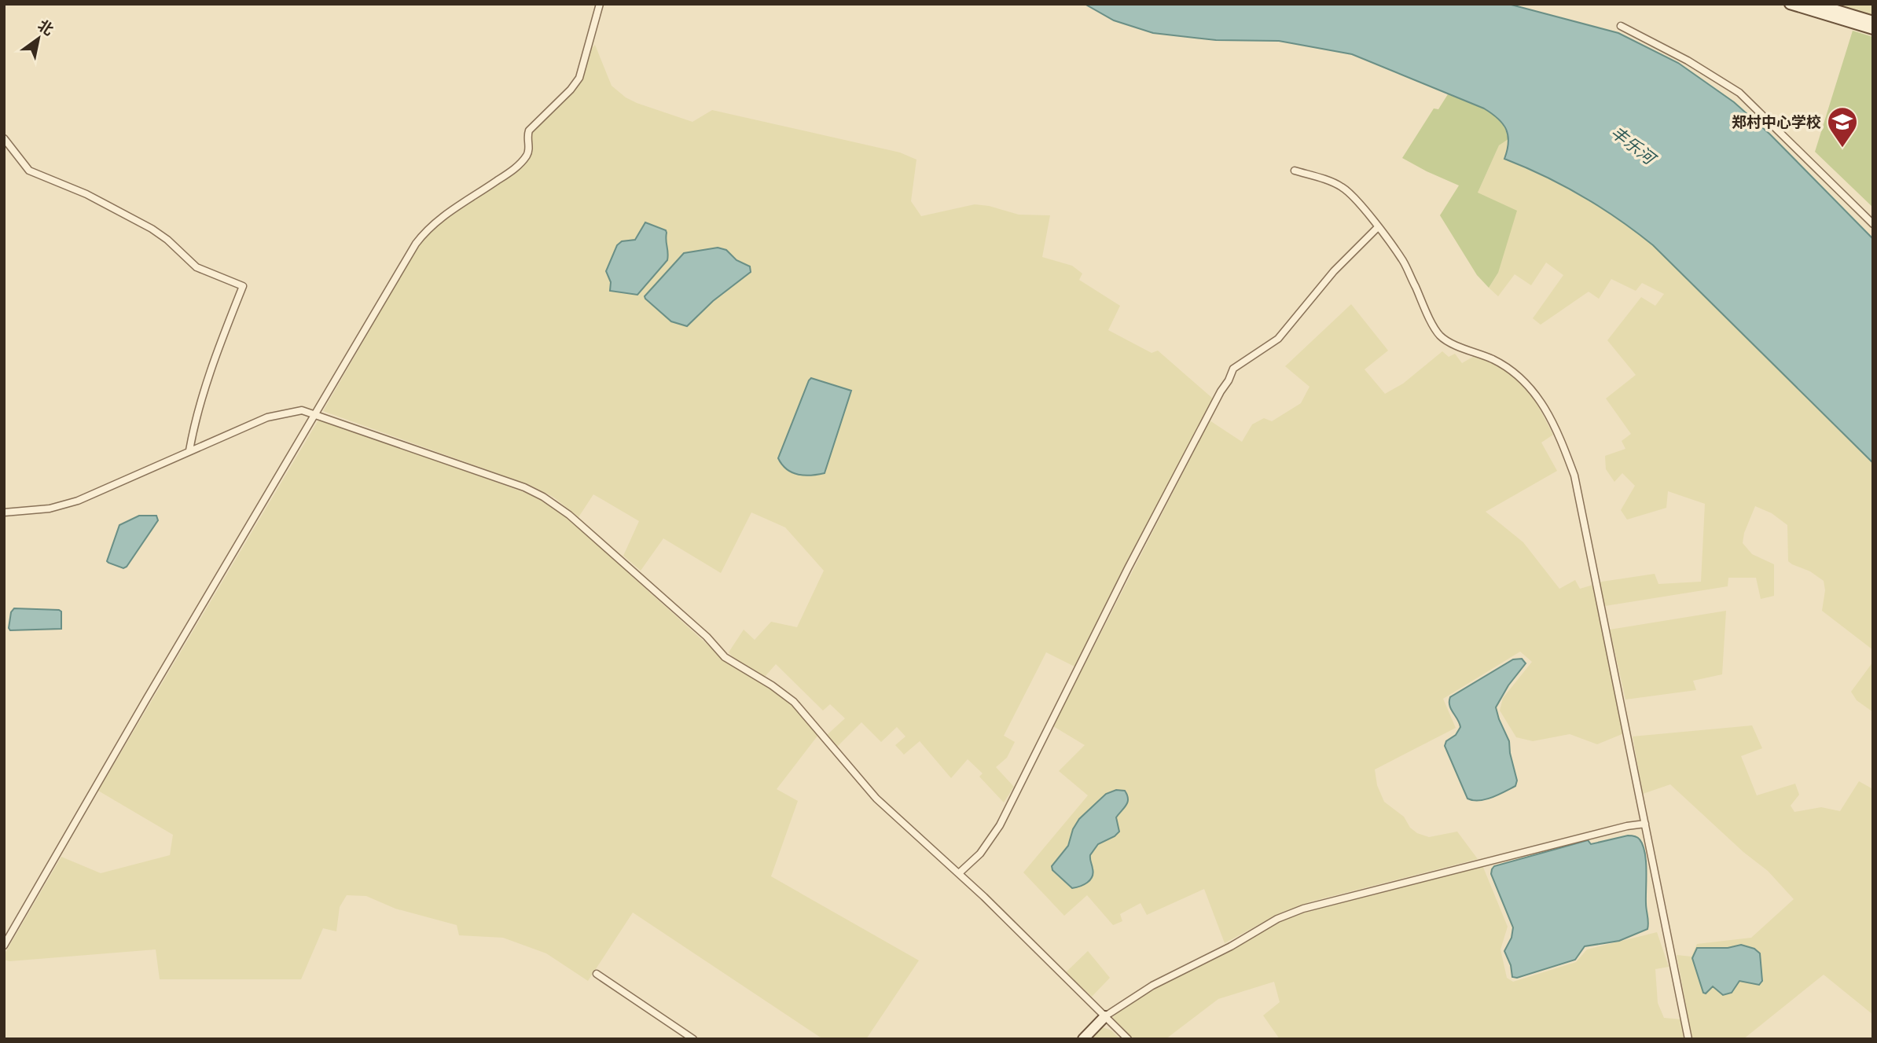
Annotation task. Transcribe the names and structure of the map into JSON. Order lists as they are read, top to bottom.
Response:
{
  "water": ["丰乐河"],
  "places": {
    "school or university": ["郑村中心学校"]
  },
  "north": "top right"
}
